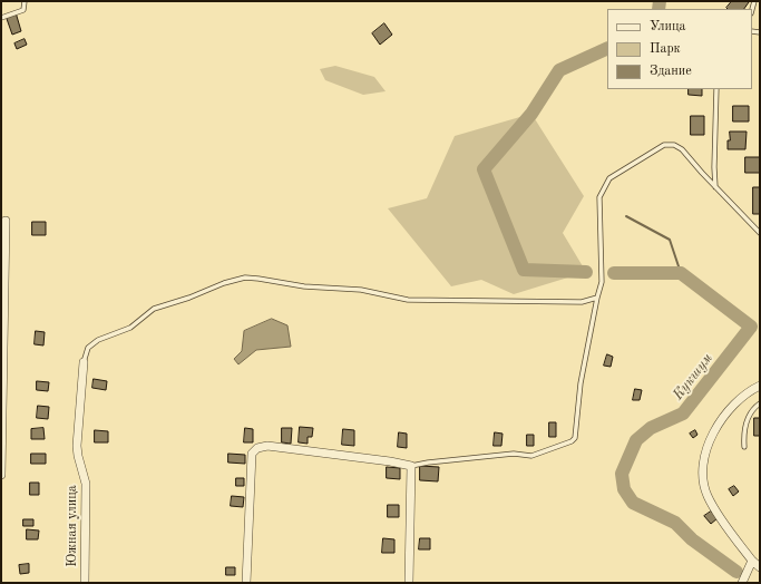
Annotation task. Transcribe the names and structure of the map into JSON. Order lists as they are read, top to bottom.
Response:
{
  "streets": {
    "street": ["Южная улица"]
  },
  "water": ["Кукшум"],
  "legend": ["Улица", "Парк", "Здание"]
}
